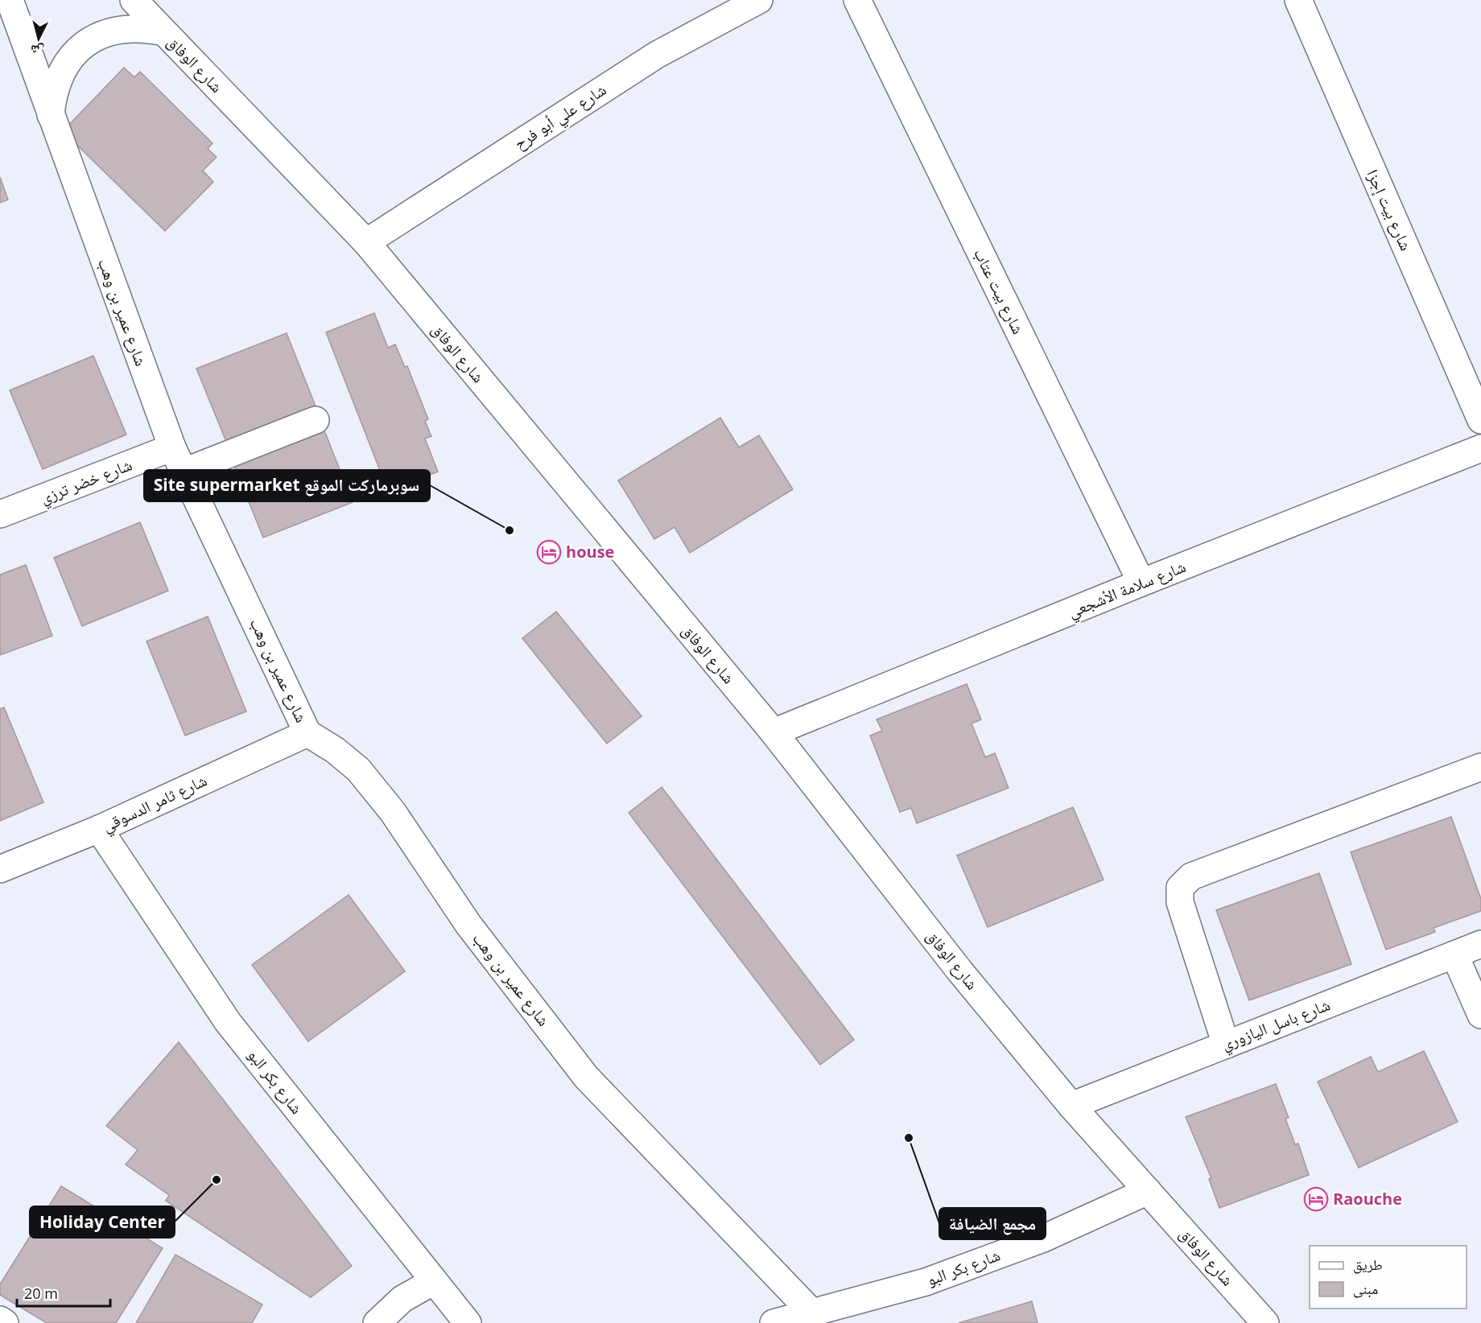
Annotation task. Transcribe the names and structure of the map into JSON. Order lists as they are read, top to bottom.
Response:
{
  "streets": {
    "street": [
      "شارع الوفاق",
      "شارع علي أبو فرح",
      "شارع بيت إجزا",
      "شارع بيت عتاب",
      "شارع عمير بن وهب",
      "شارع خضر ترزي",
      "شارع سلامة الأشجعي",
      "شارع ثامر الدسوقي",
      "شارع باسل اليازوري",
      "شارع بكر البو"
    ]
  },
  "crossings": [
    ["شارع الوفاق", "شارع علي أبو فرح"],
    ["شارع الوفاق", "شارع سلامة الأشجعي"],
    ["شارع الوفاق", "شارع باسل اليازوري"],
    ["شارع الوفاق", "شارع بكر البو"],
    ["شارع بيت عتاب", "شارع سلامة الأشجعي"],
    ["شارع عمير بن وهب", "شارع خضر ترزي"],
    ["شارع عمير بن وهب", "شارع ثامر الدسوقي"],
    ["شارع عمير بن وهب", "شارع بكر البو"],
    ["شارع ثامر الدسوقي", "شارع بكر البو"]
  ],
  "places": {
    "other": ["Site supermarket سوبرماركت الموقع", "مجمع الضيافة", "Holiday Center"],
    "hotel": ["house", "Raouche"]
  },
  "legend": ["طريق", "مبنى"],
  "scale_bar": "20 m",
  "north": "bottom"
}
